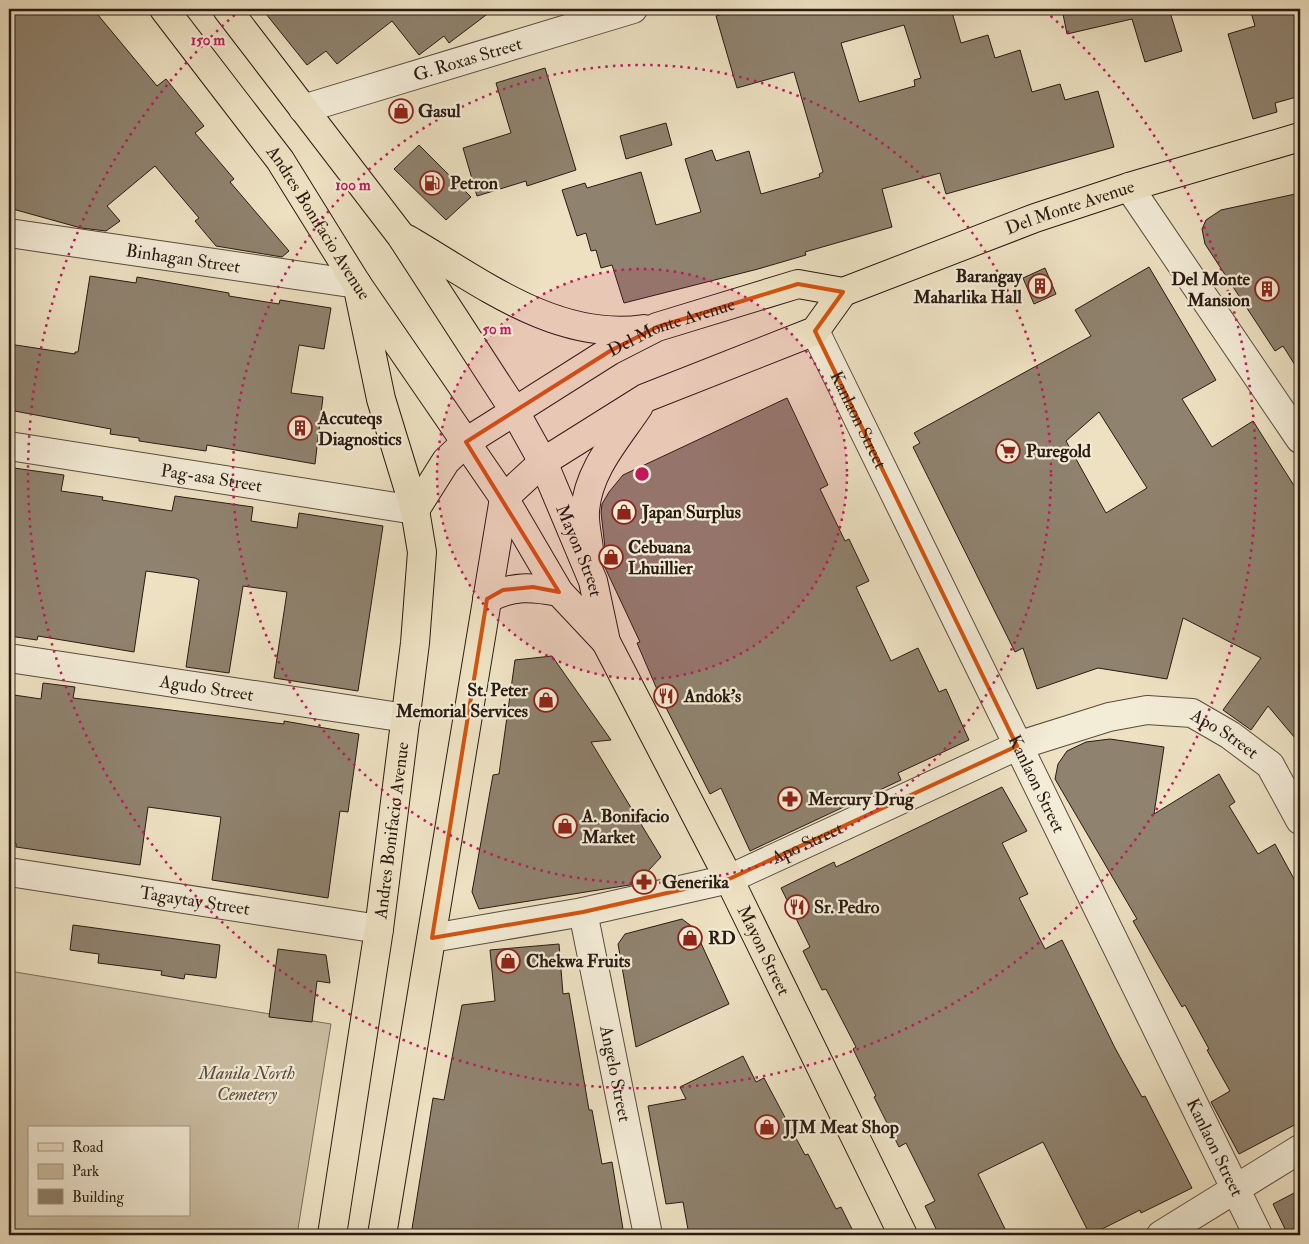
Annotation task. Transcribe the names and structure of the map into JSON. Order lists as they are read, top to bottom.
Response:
{
  "streets": {
    "main road": ["Del Monte Avenue", "Andres Bonifacio Avenue", "Mayon Street"],
    "street": [
      "G. Roxas Street",
      "Binhagan Street",
      "Kanlaon Street",
      "Pag-asa Street",
      "Agudo Street",
      "Apo Street",
      "Tagaytay Street",
      "Angelo Street"
    ]
  },
  "crossings": [
    ["Andres Bonifacio Avenue", "Binhagan Street"],
    ["Andres Bonifacio Avenue", "Pag-asa Street"],
    ["Andres Bonifacio Avenue", "Mayon Street"],
    ["Andres Bonifacio Avenue", "Agudo Street"],
    ["Andres Bonifacio Avenue", "Tagaytay Street"],
    ["Kanlaon Street", "Apo Street"],
    ["Mayon Street", "Apo Street"],
    ["Apo Street", "Angelo Street"]
  ],
  "parks": ["Manila North Cemetery"],
  "places": {
    "shop": [
      "Gasul",
      "Japan Surplus",
      "Cebuana Lhuillier",
      "St. Peter Memorial Services",
      "A. Bonifacio Market",
      "RD",
      "Chekwa Fruits",
      "JJM Meat Shop"
    ],
    "fuel station": ["Petron"],
    "building": ["Barangay Maharlika Hall", "Del Monte Mansion", "Accuteqs Diagnostics"],
    "supermarket": ["Puregold"],
    "restaurant": ["Andok's", "Sr. Pedro"],
    "pharmacy": ["Mercury Drug", "Generika"]
  },
  "legend": ["Road", "Park", "Building"],
  "rings": ["150 m", "100 m", "50 m"]
}
